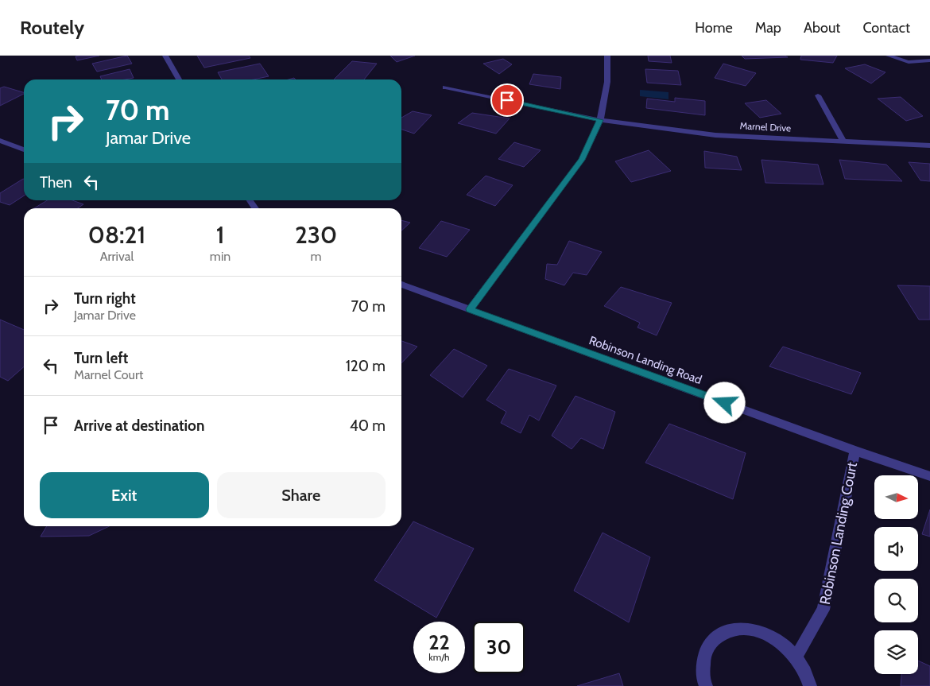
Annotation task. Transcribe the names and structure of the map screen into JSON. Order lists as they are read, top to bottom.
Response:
{
  "streets": {
    "street": ["Marnel Drive", "Robinson Landing Road", "Robinson Landing Court"]
  },
  "crossings": [
    ["Robinson Landing Road", "Robinson Landing Court"]
  ],
  "north": "right",
  "page": {
    "header": "Routely",
    "nav": [
      "Home",
      "Map",
      "About",
      "Contact"
    ],
    "turn": ["70 m", "Jamar Drive"],
    "then": "Then",
    "eta": [
      "08:21",
      "Arrival",
      "1",
      "min",
      "230",
      "m"
    ],
    "list": [
      {
        "name": "Turn right",
        "note": "Jamar Drive",
        "value": "70 m"
      },
      {
        "name": "Turn left",
        "note": "Marnel Court",
        "value": "120 m"
      },
      {
        "name": "Arrive at destination",
        "value": "40 m"
      }
    ],
    "buttons": ["Exit", "Share"],
    "speed": "22 km/h",
    "limit": "30"
  }
}
